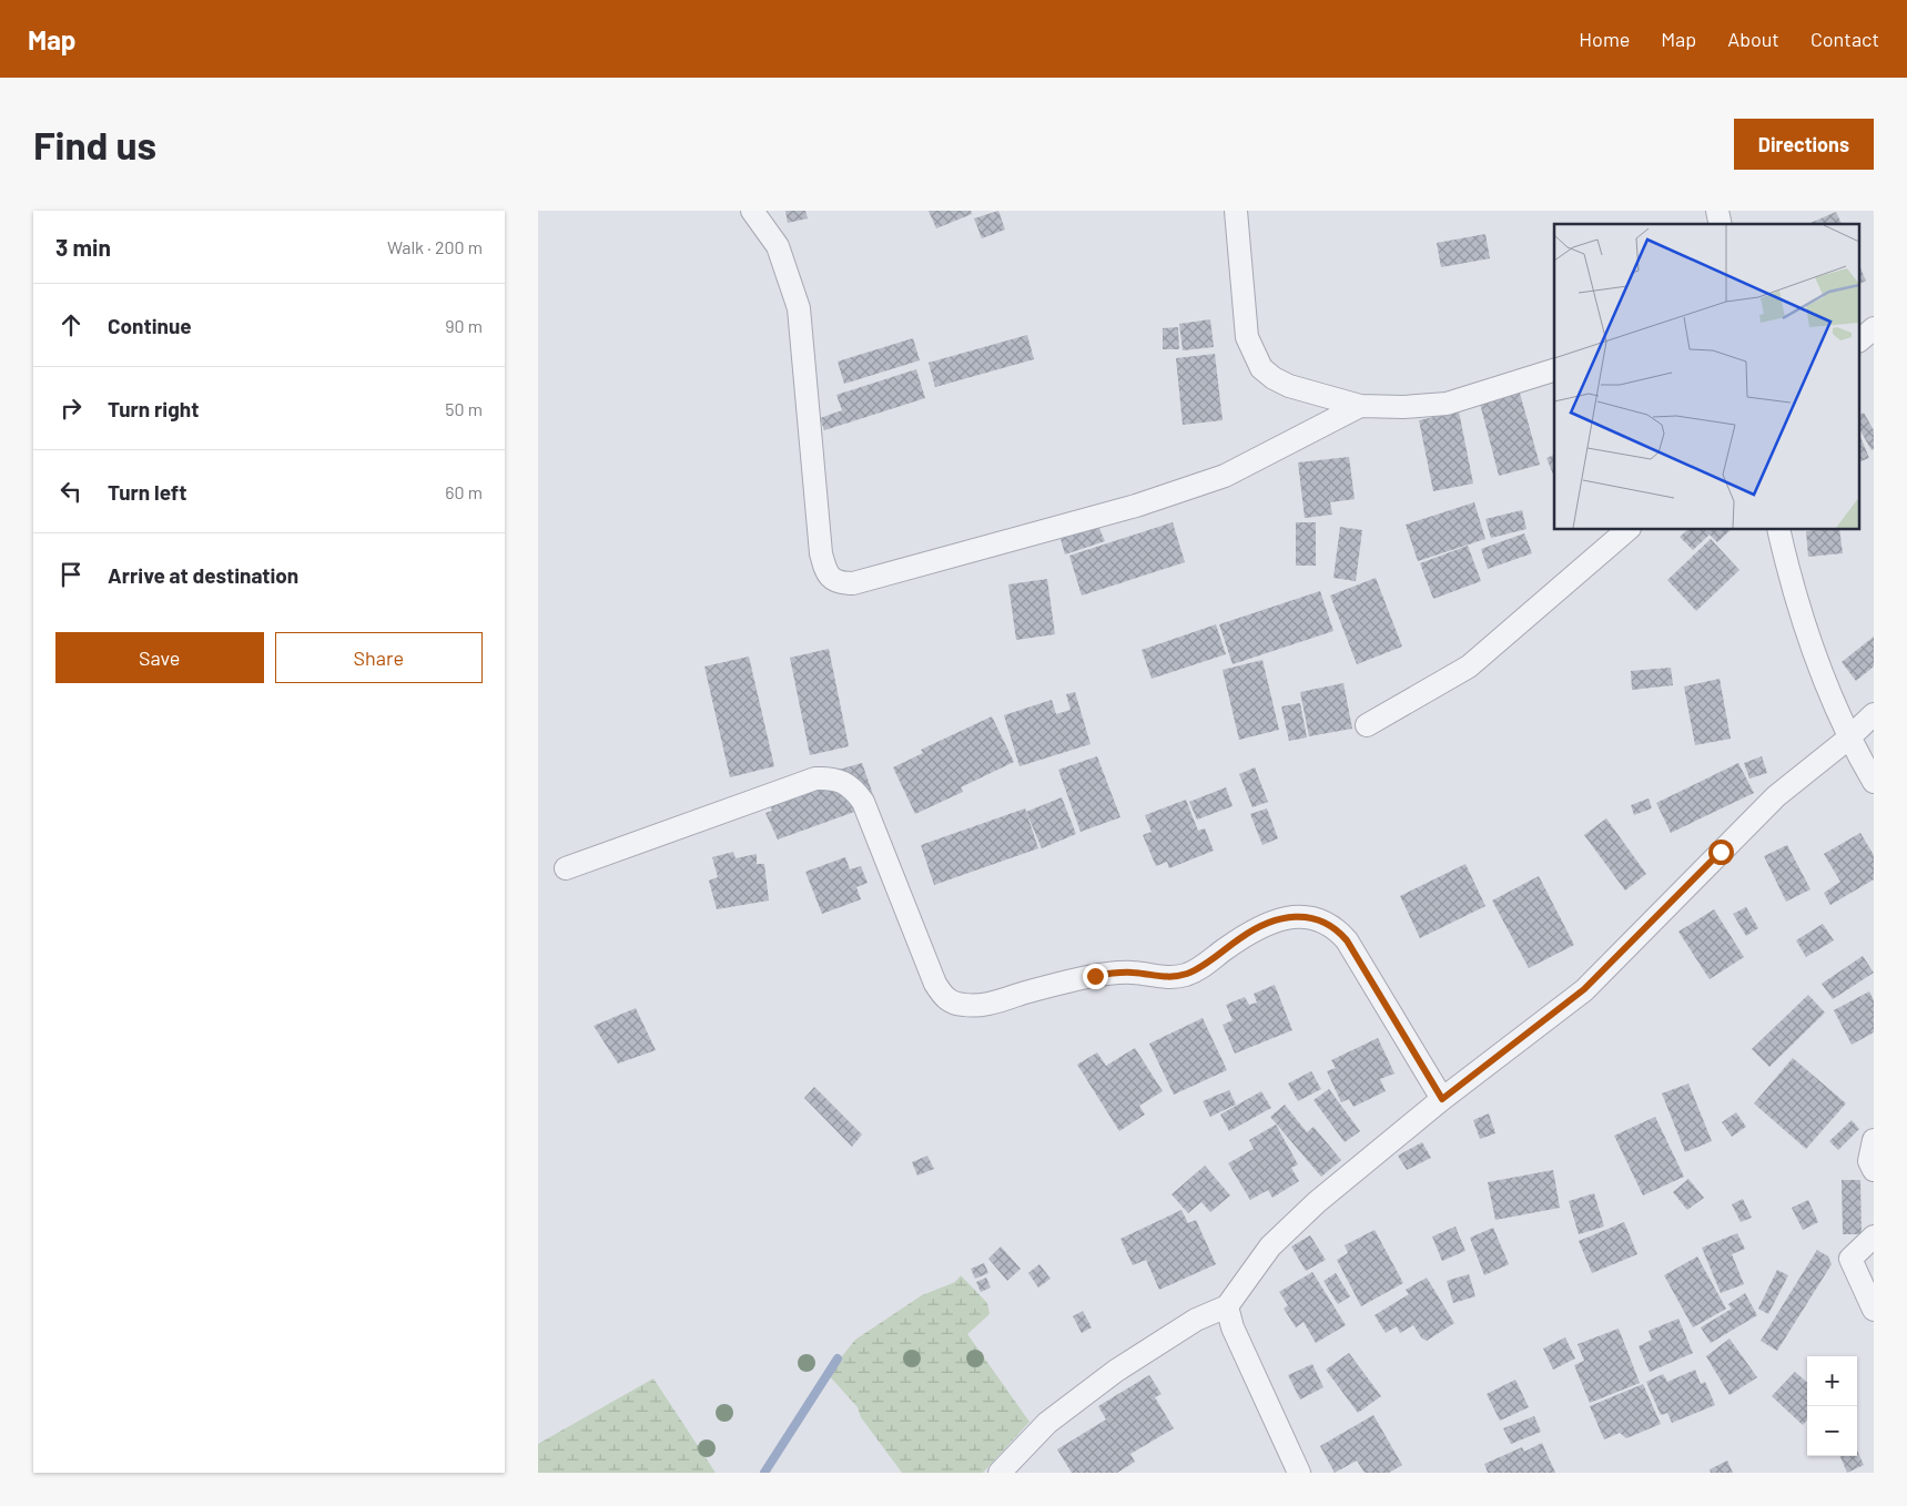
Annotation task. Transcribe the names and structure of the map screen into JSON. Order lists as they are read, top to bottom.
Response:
{
  "page": {
    "header": "Map",
    "nav": [
      "Home",
      "Map",
      "About",
      "Contact"
    ],
    "buttons": [
      "Directions",
      ["Save", "Share"]
    ],
    "title": "Find us",
    "heading": ["3 min", "Walk · 200 m"],
    "list": [
      ["Continue", "90 m"],
      ["Turn right", "50 m"],
      ["Turn left", "60 m"],
      "Arrive at destination"
    ],
    "map_buttons": ["+", "−"]
  }
}
